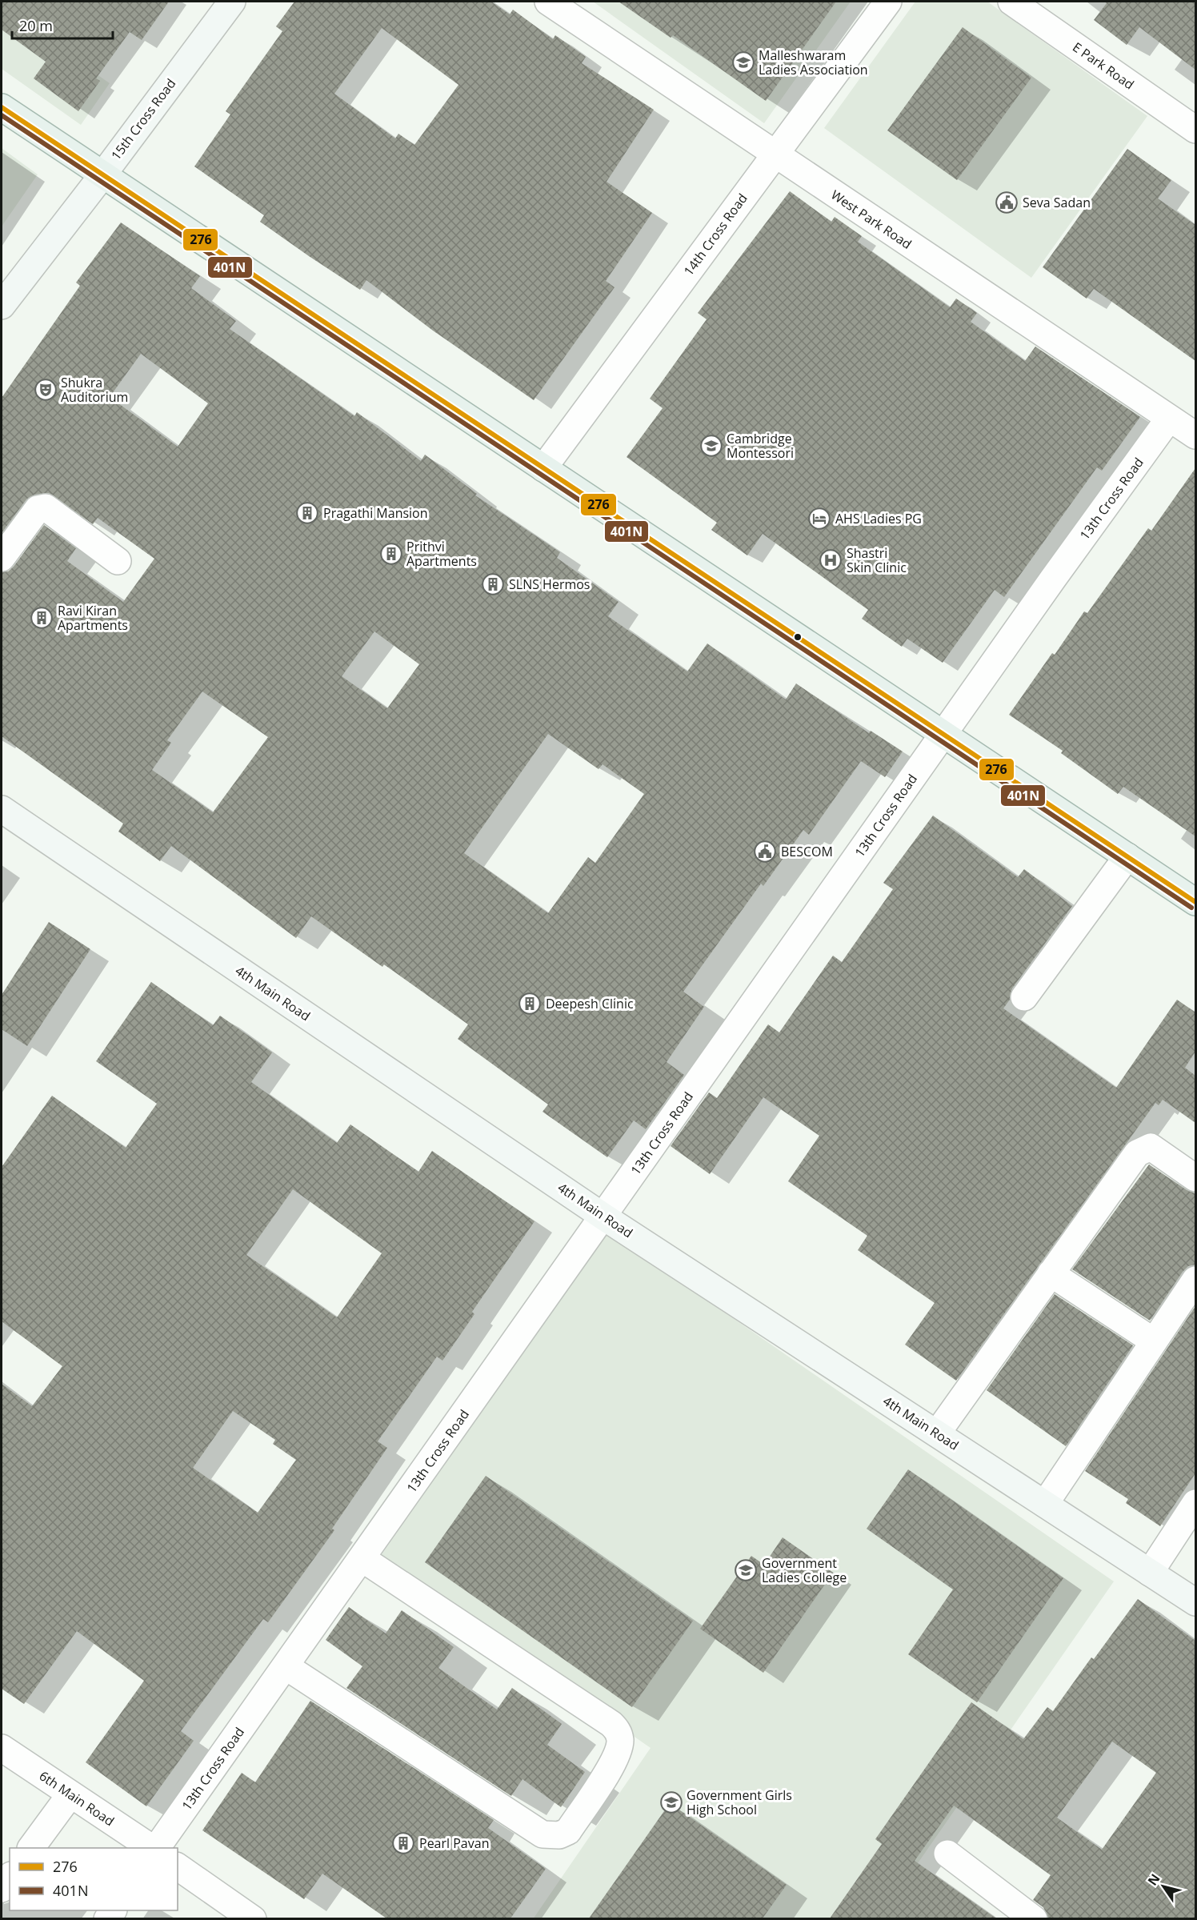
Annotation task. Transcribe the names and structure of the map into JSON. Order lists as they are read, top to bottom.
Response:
{
  "streets": {
    "street": [
      "E Park Road",
      "15th Cross Road",
      "West Park Road",
      "14th Cross Road",
      "13th Cross Road",
      "4th Main Road",
      "6th Main Road"
    ]
  },
  "crossings": [
    ["West Park Road", "14th Cross Road"],
    ["West Park Road", "13th Cross Road"],
    ["13th Cross Road", "4th Main Road"]
  ],
  "places": {
    "school or university": [
      "Malleshwaram Ladies Association",
      "Cambridge Montessori",
      "Government Ladies College",
      "Government Girls High School"
    ],
    "public building": ["Seva Sadan", "BESCOM"],
    "theatre": ["Shukra Auditorium"],
    "building": [
      "Pragathi Mansion",
      "Prithvi Apartments",
      "SLNS Hermos",
      "Ravi Kiran Apartments",
      "Deepesh Clinic",
      "Pearl Pavan"
    ],
    "hotel": ["AHS Ladies PG"],
    "hospital": ["Shastri Skin Clinic"]
  },
  "lines": ["transit line 276", "transit line 401N"],
  "legend": ["276", "401N"],
  "scale_bar": "20 m",
  "north": "top left"
}
